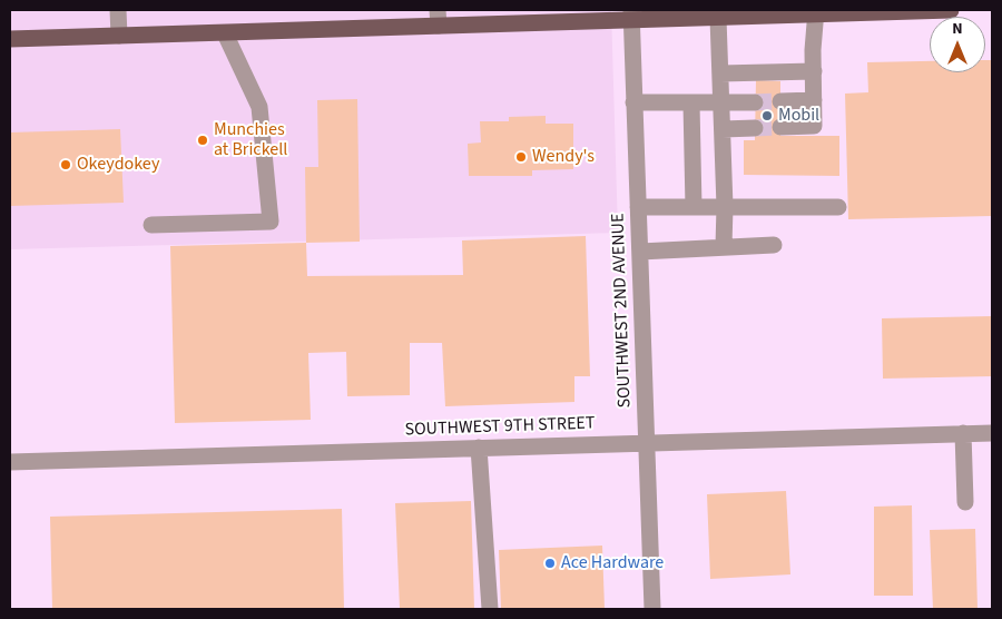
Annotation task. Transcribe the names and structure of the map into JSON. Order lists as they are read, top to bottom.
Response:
{
  "streets": {
    "street": ["SOUTHWEST 2ND AVENUE", "SOUTHWEST 9TH STREET"]
  },
  "crossings": [
    ["SOUTHWEST 2ND AVENUE", "SOUTHWEST 9TH STREET"]
  ],
  "places": [
    "Mobil",
    "Munchies at Brickell",
    "Wendy's",
    "Okeydokey",
    "Ace Hardware"
  ],
  "north": "top"
}
